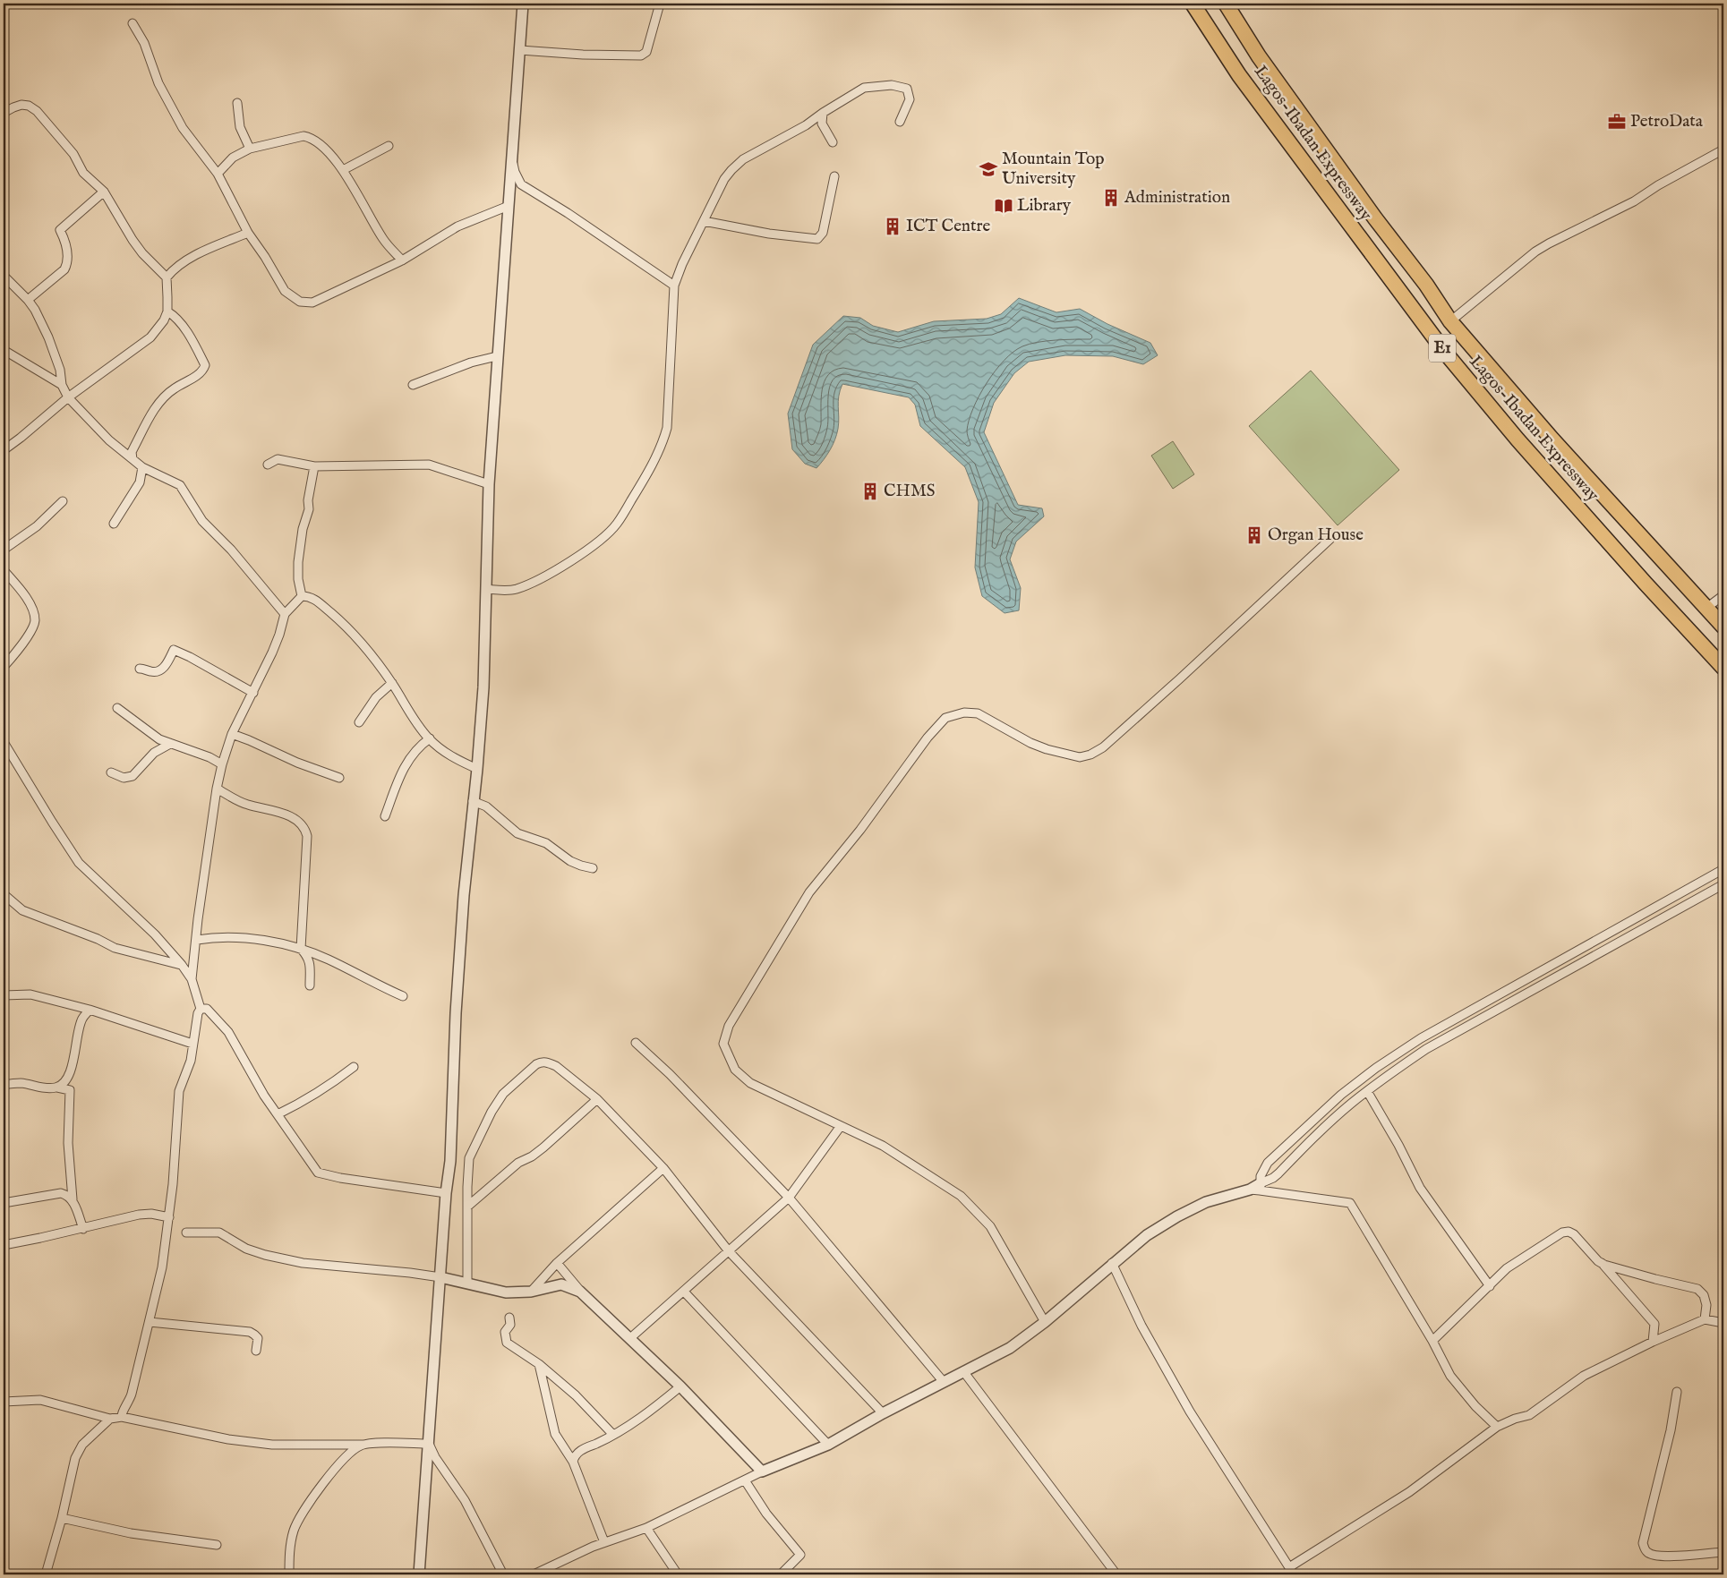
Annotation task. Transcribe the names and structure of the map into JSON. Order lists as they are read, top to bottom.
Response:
{
  "streets": {
    "highway": ["Lagos-Ibadan Expressway", "E1"]
  },
  "places": {
    "office": ["PetroData"],
    "school or university": ["Mountain Top University"],
    "building": [
      "Administration",
      "ICT Centre",
      "CHMS",
      "Organ House"
    ],
    "library": ["Library"]
  }
}
